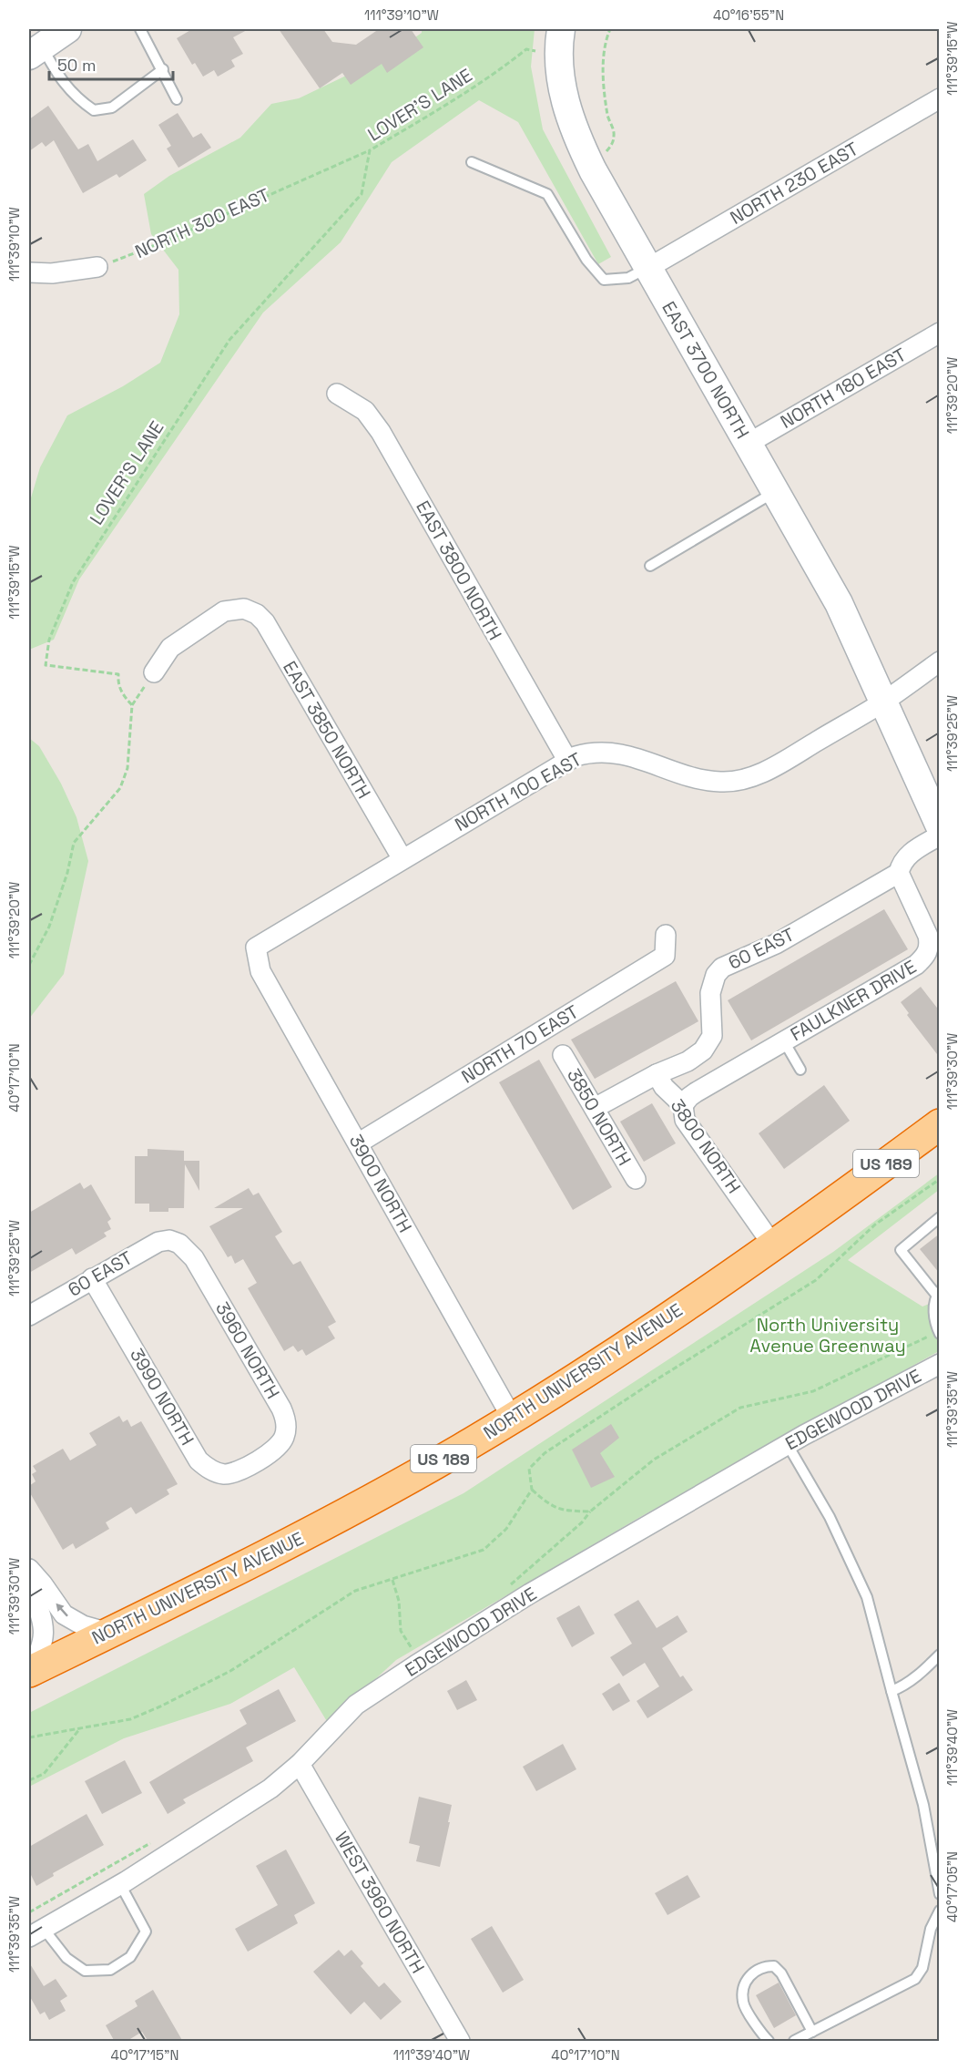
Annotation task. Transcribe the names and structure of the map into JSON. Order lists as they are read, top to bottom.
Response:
{
  "streets": {
    "highway": ["US 189", "NORTH UNIVERSITY AVENUE"],
    "main road": ["EAST 3700 NORTH"],
    "street": [
      "NORTH 230 EAST",
      "NORTH 180 EAST",
      "EAST 3800 NORTH",
      "EAST 3850 NORTH",
      "NORTH 100 EAST",
      "60 EAST",
      "FAULKNER DRIVE",
      "NORTH 70 EAST",
      "3850 NORTH",
      "3800 NORTH",
      "3900 NORTH",
      "3960 NORTH",
      "3990 NORTH",
      "EDGEWOOD DRIVE",
      "WEST 3960 NORTH"
    ],
    "path": ["LOVER'S LANE", "NORTH 300 EAST"]
  },
  "crossings": [
    ["LOVER'S LANE", "NORTH 300 EAST"],
    ["NORTH 230 EAST", "EAST 3700 NORTH"],
    ["EAST 3700 NORTH", "NORTH 180 EAST"],
    ["EAST 3700 NORTH", "NORTH 100 EAST"],
    ["EAST 3800 NORTH", "NORTH 100 EAST"],
    ["EAST 3850 NORTH", "NORTH 100 EAST"],
    ["NORTH 100 EAST", "3900 NORTH"],
    ["60 EAST", "FAULKNER DRIVE"],
    ["60 EAST", "3850 NORTH"],
    ["60 EAST", "3800 NORTH"],
    ["60 EAST", "3960 NORTH"],
    ["60 EAST", "3990 NORTH"],
    ["FAULKNER DRIVE", "3800 NORTH"],
    ["NORTH 70 EAST", "3900 NORTH"],
    ["3800 NORTH", "NORTH UNIVERSITY AVENUE"],
    ["3900 NORTH", "NORTH UNIVERSITY AVENUE"],
    ["3960 NORTH", "3990 NORTH"],
    ["EDGEWOOD DRIVE", "WEST 3960 NORTH"]
  ],
  "parks": ["North University Avenue Greenway"],
  "scale_bar": "50 m",
  "coordinates": [
    "111°39'10\"W",
    "40°16'55\"N",
    "111°39'15\"W",
    "111°39'20\"W",
    "111°39'25\"W",
    "111°39'30\"W",
    "40°17'10\"N",
    "111°39'35\"W",
    "111°39'40\"W",
    "40°17'05\"N",
    "40°17'15\"N"
  ]
}
